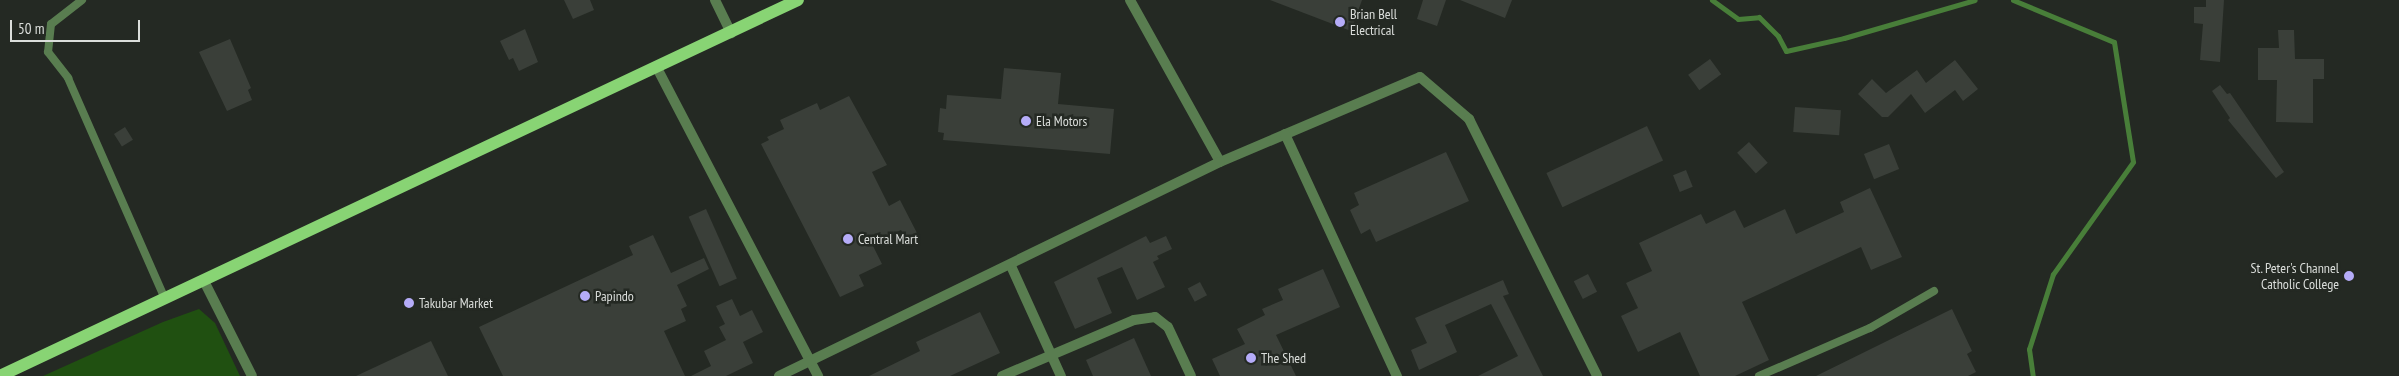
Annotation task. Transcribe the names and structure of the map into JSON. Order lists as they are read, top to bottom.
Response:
{
  "places": [
    "Brian Bell Electrical",
    "Ela Motors",
    "Central Mart",
    "St. Peter's Channel Catholic College",
    "Papindo",
    "Takubar Market",
    "The Shed"
  ],
  "scale_bar": "50 m"
}
